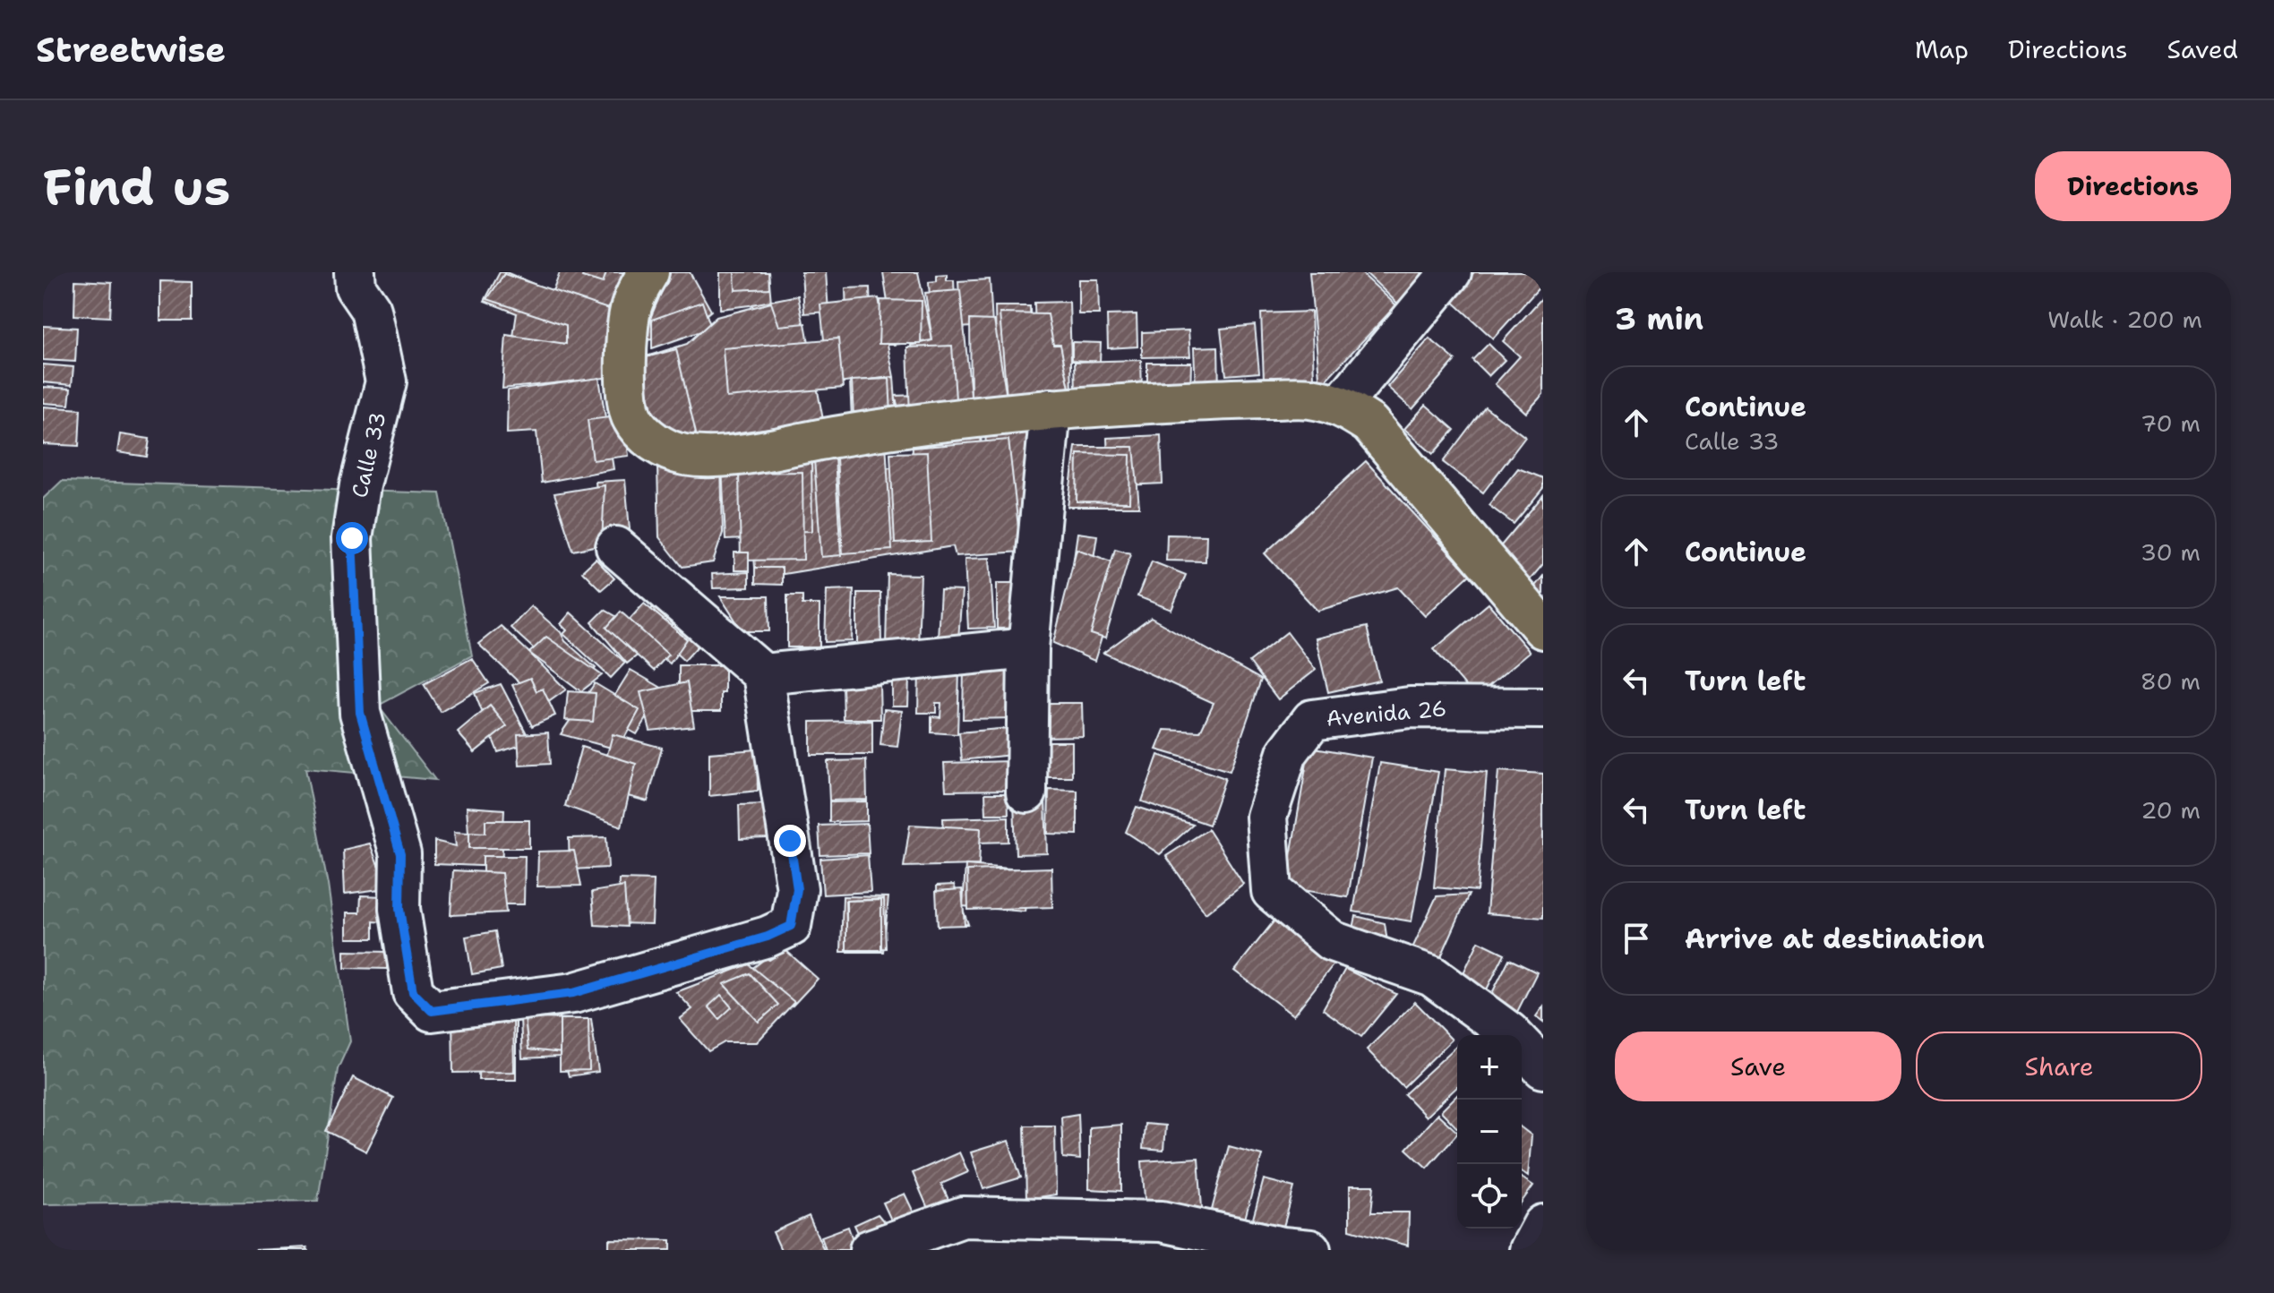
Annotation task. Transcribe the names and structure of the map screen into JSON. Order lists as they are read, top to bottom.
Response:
{
  "streets": {
    "street": ["Calle 33", "Avenida 26"]
  },
  "page": {
    "header": "Streetwise",
    "nav": ["Map", "Directions", "Saved"],
    "buttons": [
      "Directions",
      ["Save", "Share"]
    ],
    "title": "Find us",
    "heading": ["3 min", "Walk · 200 m"],
    "list": [
      ["Continue", "Calle 33", "70 m"],
      ["Continue", "30 m"],
      ["Turn left", "80 m"],
      ["Turn left", "20 m"],
      "Arrive at destination"
    ],
    "map_buttons": ["+", "−"]
  }
}
